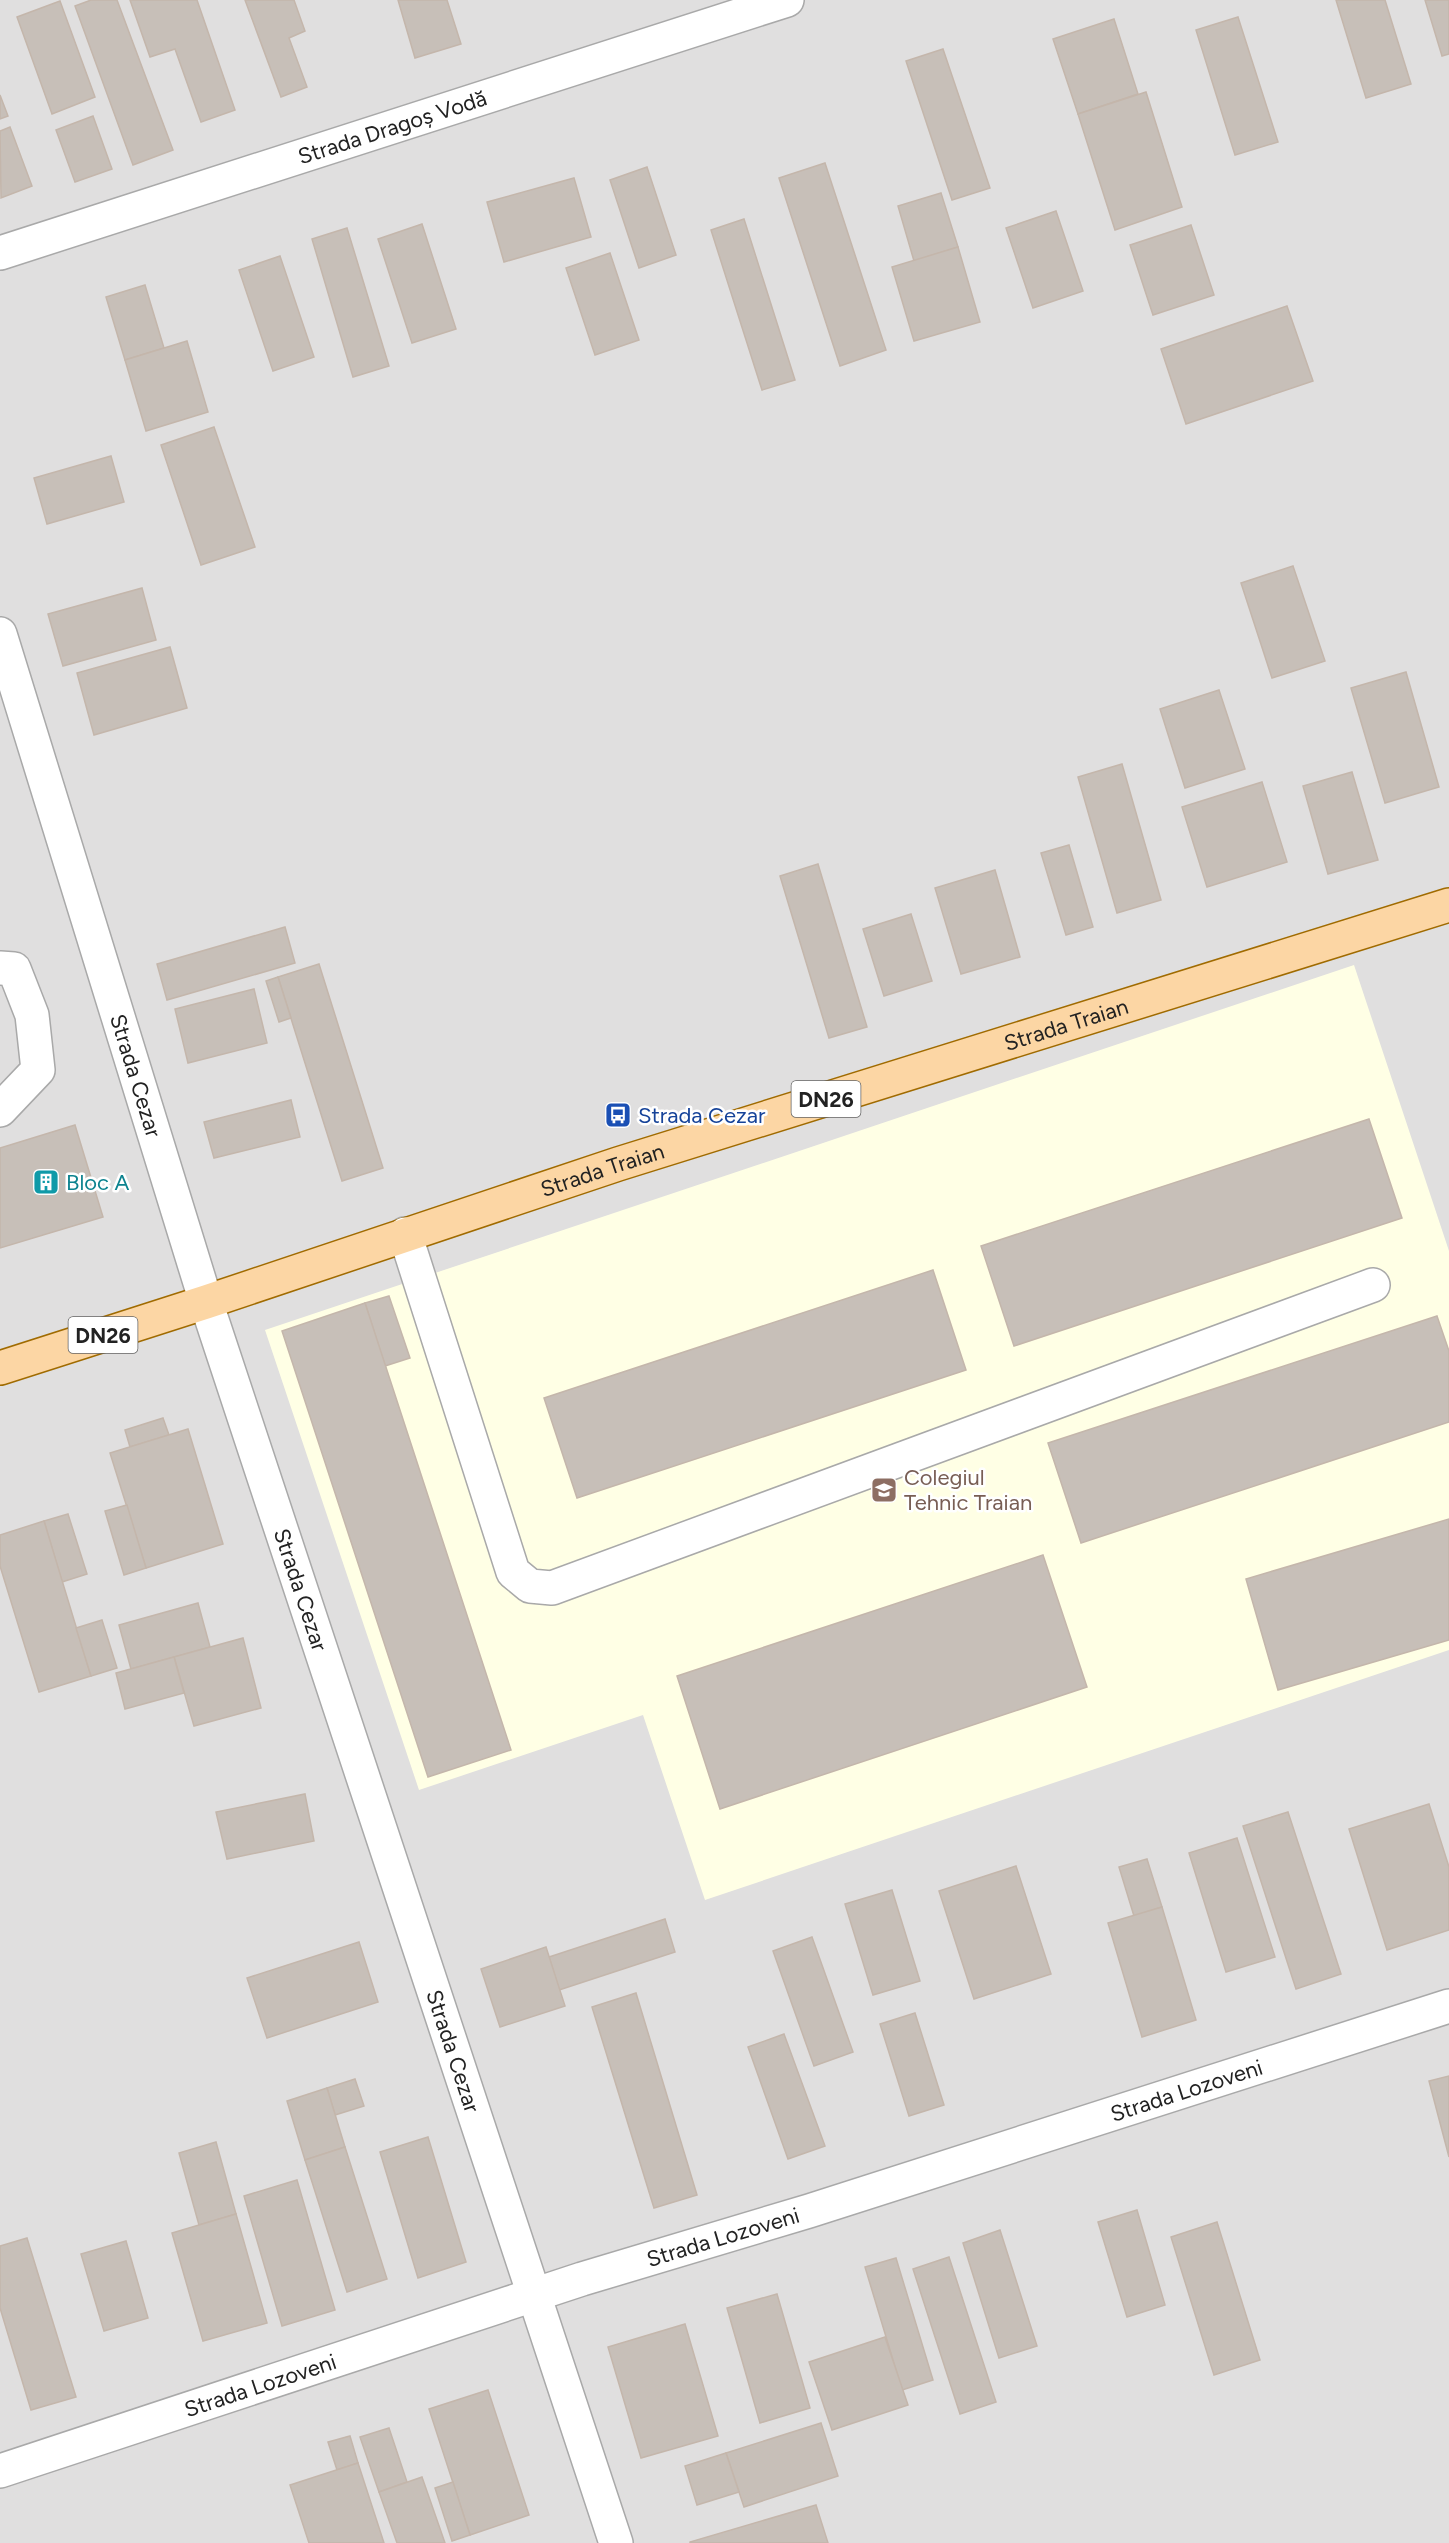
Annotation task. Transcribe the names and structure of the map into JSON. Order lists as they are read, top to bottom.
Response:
{
  "streets": {
    "main road": ["Strada Traian", "DN26"],
    "street": ["Strada Dragoș Vodă", "Strada Cezar", "Strada Lozoveni"]
  },
  "crossings": [
    ["Strada Traian", "Strada Cezar"],
    ["Strada Cezar", "Strada Lozoveni"]
  ],
  "places": {
    "bus stop": ["Strada Cezar"],
    "building": ["Bloc A"],
    "school or university": ["Colegiul Tehnic Traian"]
  }
}
